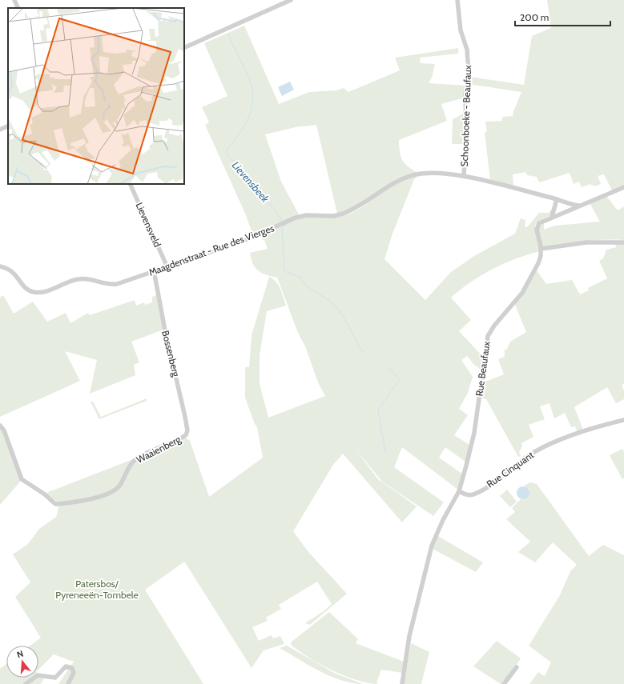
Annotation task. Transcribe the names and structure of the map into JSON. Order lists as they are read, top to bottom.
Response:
{
  "streets": {
    "street": [
      "Schoonboeke - Beaufaux",
      "Lievensveld",
      "Maagdenstraat - Rue des Vierges",
      "Bossenberg",
      "Rue Beaufaux",
      "Waaienberg",
      "Rue Cinquant"
    ]
  },
  "crossings": [
    ["Schoonboeke - Beaufaux", "Maagdenstraat - Rue des Vierges"],
    ["Lievensveld", "Maagdenstraat - Rue des Vierges"],
    ["Maagdenstraat - Rue des Vierges", "Bossenberg"],
    ["Bossenberg", "Waaienberg"],
    ["Rue Beaufaux", "Rue Cinquant"]
  ],
  "water": ["Lievensbeek"],
  "parks": ["Patersbos/ Pyreneeën-Tombele"],
  "scale_bar": "200 m",
  "north": "top"
}
